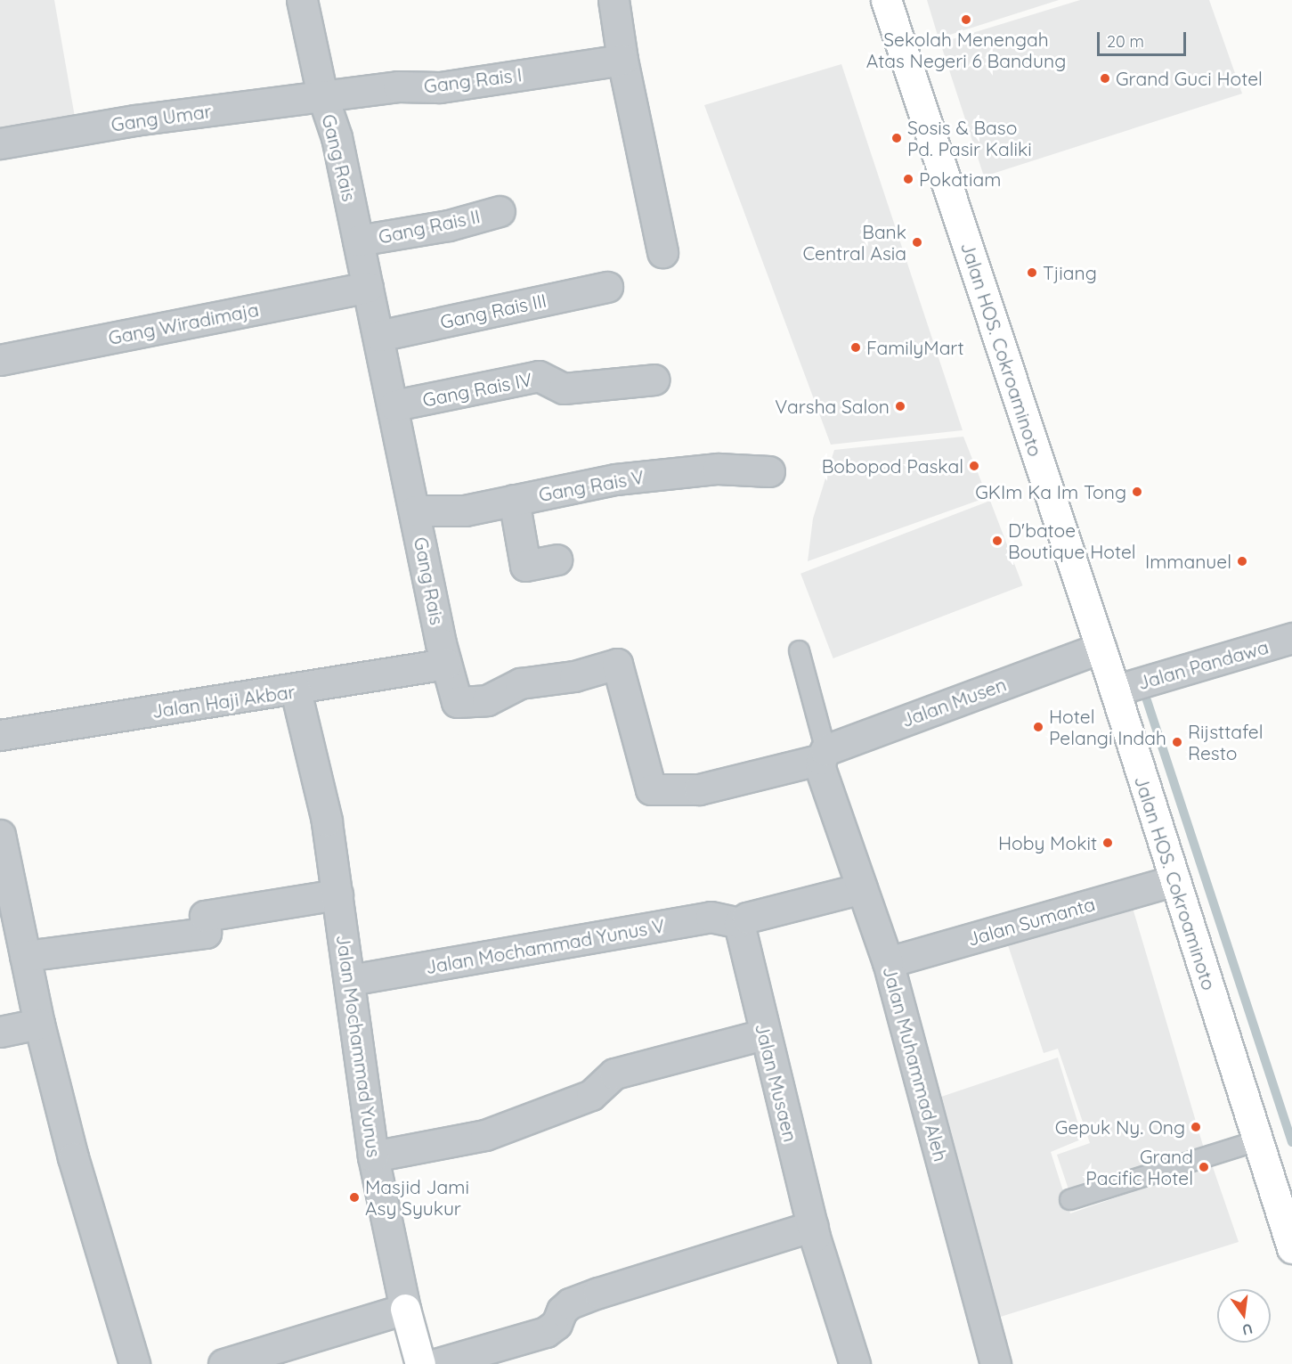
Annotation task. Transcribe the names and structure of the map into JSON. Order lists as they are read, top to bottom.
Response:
{
  "streets": {
    "main road": ["Jalan HOS. Cokroaminoto", "Jalan Mochammad Yunus"],
    "street": [
      "Gang Rais I",
      "Gang Umar",
      "Gang Rais",
      "Gang Rais II",
      "Gang Rais III",
      "Gang Wiradimaja",
      "Gang Rais IV",
      "Gang Rais V",
      "Jalan Pandawa",
      "Jalan Haji Akbar",
      "Jalan Musen",
      "Jalan Sumanta",
      "Jalan Mochammad Yunus V",
      "Jalan Muhammad Aleh",
      "Jalan Musaen"
    ]
  },
  "crossings": [
    ["Gang Rais I", "Gang Umar"],
    ["Gang Rais I", "Gang Rais"],
    ["Gang Umar", "Gang Rais"],
    ["Gang Rais", "Gang Rais II"],
    ["Gang Rais", "Gang Rais III"],
    ["Gang Rais", "Gang Wiradimaja"],
    ["Gang Rais", "Gang Rais IV"],
    ["Gang Rais", "Gang Rais V"],
    ["Gang Rais", "Jalan Haji Akbar"],
    ["Gang Rais", "Jalan Musen"],
    ["Gang Rais", "Jalan Muhammad Aleh"],
    ["Jalan HOS. Cokroaminoto", "Jalan Pandawa"],
    ["Jalan HOS. Cokroaminoto", "Jalan Musen"],
    ["Jalan HOS. Cokroaminoto", "Jalan Sumanta"],
    ["Jalan Haji Akbar", "Jalan Mochammad Yunus"],
    ["Jalan Musen", "Jalan Muhammad Aleh"],
    ["Jalan Sumanta", "Jalan Muhammad Aleh"],
    ["Jalan Mochammad Yunus V", "Jalan Mochammad Yunus"],
    ["Jalan Mochammad Yunus V", "Jalan Musaen"]
  ],
  "places": [
    "Sekolah Menengah Atas Negeri 6 Bandung",
    "Grand Guci Hotel",
    "Sosis & Baso Pd. Pasir Kaliki",
    "Pokatiam",
    "Bank Central Asia",
    "Tjiang",
    "FamilyMart",
    "Varsha Salon",
    "Bobopod Paskal",
    "GKIm Ka Im Tong",
    "D'batoe Boutique Hotel",
    "Immanuel",
    "Hotel Pelangi Indah",
    "Rijsttafel Resto",
    "Hoby Mokit",
    "Gepuk Ny. Ong",
    "Grand Pacific Hotel",
    "Masjid Jami Asy Syukur"
  ],
  "scale_bar": "20 m",
  "north": "bottom"
}
